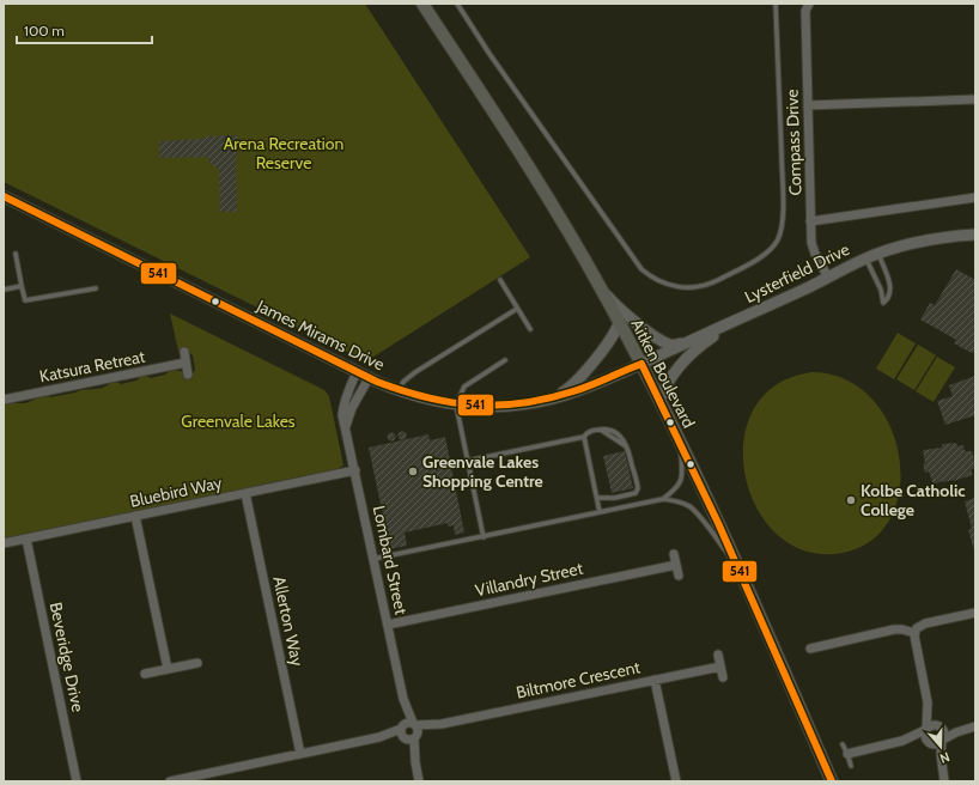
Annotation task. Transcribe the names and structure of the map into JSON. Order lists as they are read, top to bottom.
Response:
{
  "streets": {
    "main road": ["Aitken Boulevard"],
    "street": [
      "Compass Drive",
      "Lysterfield Drive",
      "James Mirams Drive",
      "Katsura Retreat",
      "Bluebird Way",
      "Lombard Street",
      "Villandry Street",
      "Allerton Way",
      "Beveridge Drive",
      "Biltmore Crescent"
    ]
  },
  "crossings": [
    ["Compass Drive", "Lysterfield Drive"],
    ["Lysterfield Drive", "James Mirams Drive"],
    ["Lysterfield Drive", "Aitken Boulevard"],
    ["James Mirams Drive", "Aitken Boulevard"],
    ["James Mirams Drive", "Lombard Street"],
    ["Bluebird Way", "Lombard Street"],
    ["Bluebird Way", "Allerton Way"],
    ["Bluebird Way", "Beveridge Drive"],
    ["Lombard Street", "Villandry Street"],
    ["Lombard Street", "Biltmore Crescent"],
    ["Allerton Way", "Biltmore Crescent"]
  ],
  "parks": ["Arena Recreation Reserve", "Greenvale Lakes"],
  "places": ["Greenvale Lakes Shopping Centre", "Kolbe Catholic College"],
  "lines": ["transit line 541"],
  "scale_bar": "100 m",
  "north": "bottom"
}
